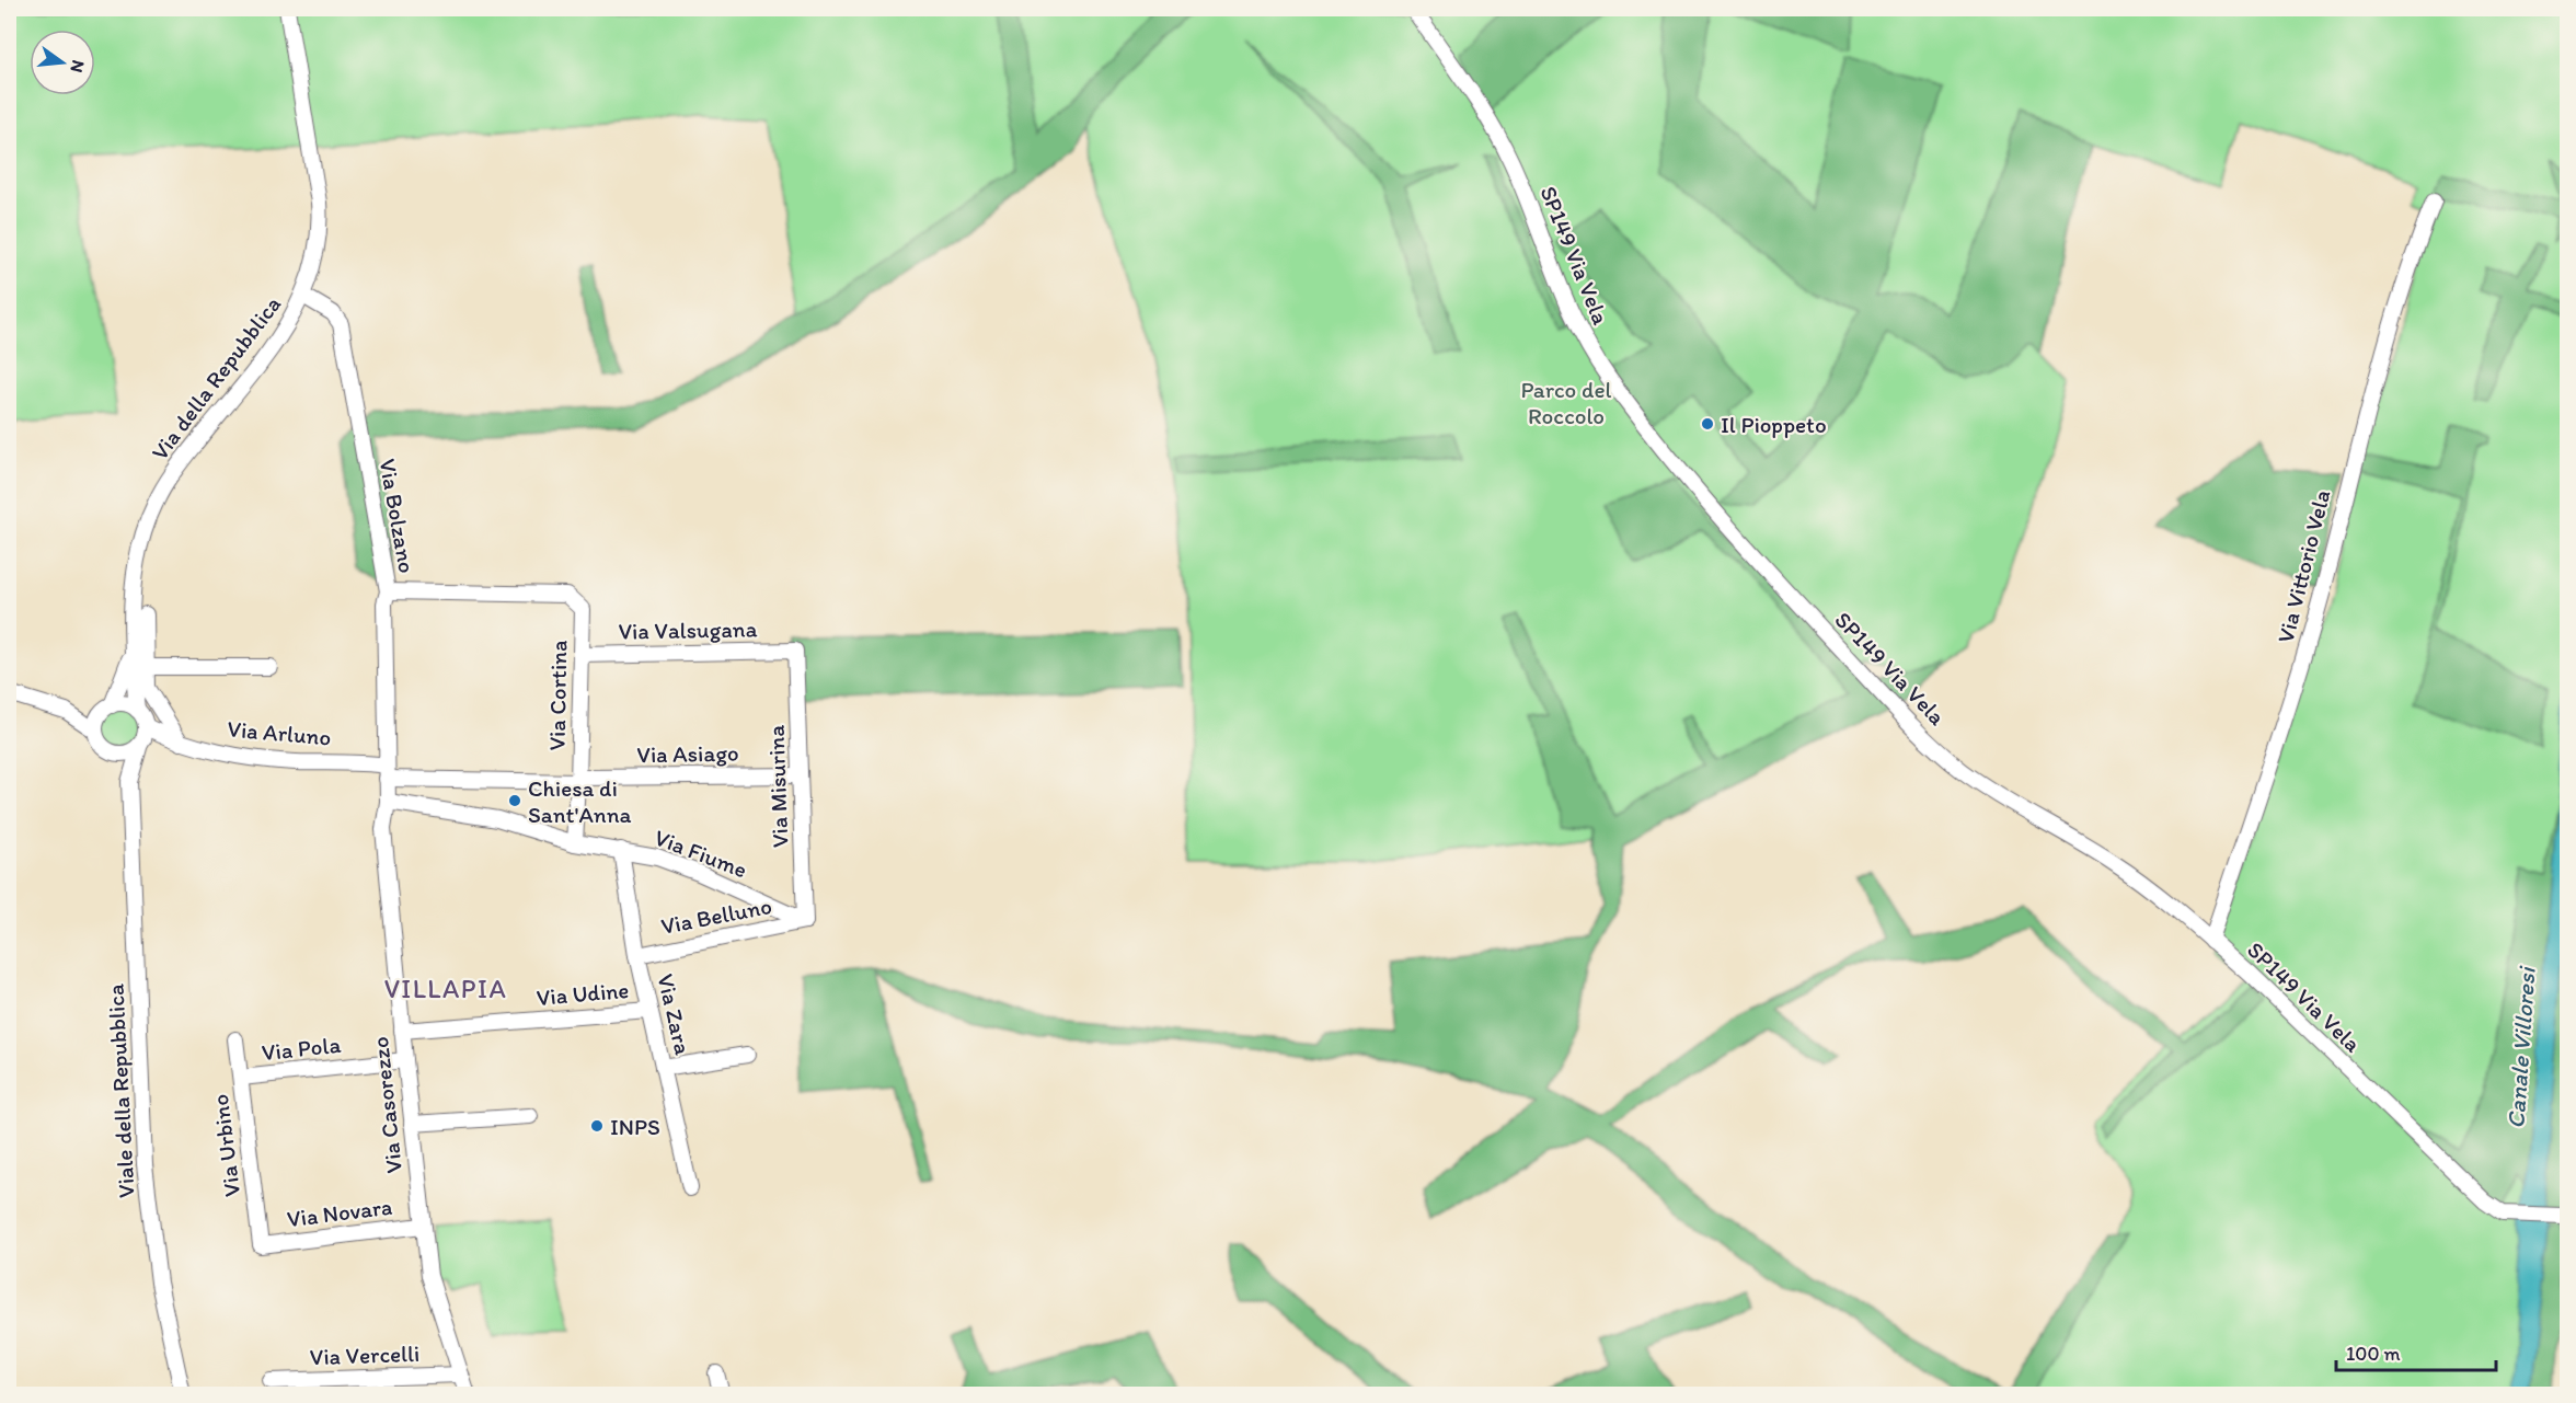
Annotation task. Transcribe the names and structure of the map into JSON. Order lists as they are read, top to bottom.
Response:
{
  "streets": {
    "street": [
      "SP149 Via Vela",
      "Via della Repubblica",
      "Via Bolzano",
      "Via Vittorio Vela",
      "Via Valsugana",
      "Via Cortina",
      "Via Arluno",
      "Via Asiago",
      "Via Misurina",
      "Via Fiume",
      "Via Belluno",
      "Via Udine",
      "Via Zara",
      "Via Pola",
      "Viale della Repubblica",
      "Via Casorezzo",
      "Via Urbino",
      "Via Novara",
      "Via Vercelli"
    ]
  },
  "crossings": [
    ["SP149 Via Vela", "Via Vittorio Vela"],
    ["Via della Repubblica", "Via Bolzano"],
    ["Via della Repubblica", "Via Arluno"],
    ["Via Bolzano", "Via Cortina"],
    ["Via Bolzano", "Via Arluno"],
    ["Via Bolzano", "Via Casorezzo"],
    ["Via Valsugana", "Via Cortina"],
    ["Via Valsugana", "Via Misurina"],
    ["Via Cortina", "Via Arluno"],
    ["Via Cortina", "Via Asiago"],
    ["Via Cortina", "Via Fiume"],
    ["Via Arluno", "Via Asiago"],
    ["Via Arluno", "Via Casorezzo"],
    ["Via Asiago", "Via Misurina"],
    ["Via Misurina", "Via Fiume"],
    ["Via Misurina", "Via Belluno"],
    ["Via Fiume", "Via Belluno"],
    ["Via Fiume", "Via Zara"],
    ["Via Fiume", "Via Casorezzo"],
    ["Via Belluno", "Via Zara"],
    ["Via Udine", "Via Zara"],
    ["Via Udine", "Via Casorezzo"],
    ["Via Pola", "Via Casorezzo"],
    ["Via Pola", "Via Urbino"],
    ["Via Casorezzo", "Via Novara"],
    ["Via Casorezzo", "Via Vercelli"],
    ["Via Urbino", "Via Novara"]
  ],
  "districts": ["VILLAPIA"],
  "water": ["Canale Villoresi"],
  "parks": ["Parco del Roccolo"],
  "places": ["Il Pioppeto", "Chiesa di Sant'Anna", "INPS"],
  "scale_bar": "100 m",
  "north": "right"
}
